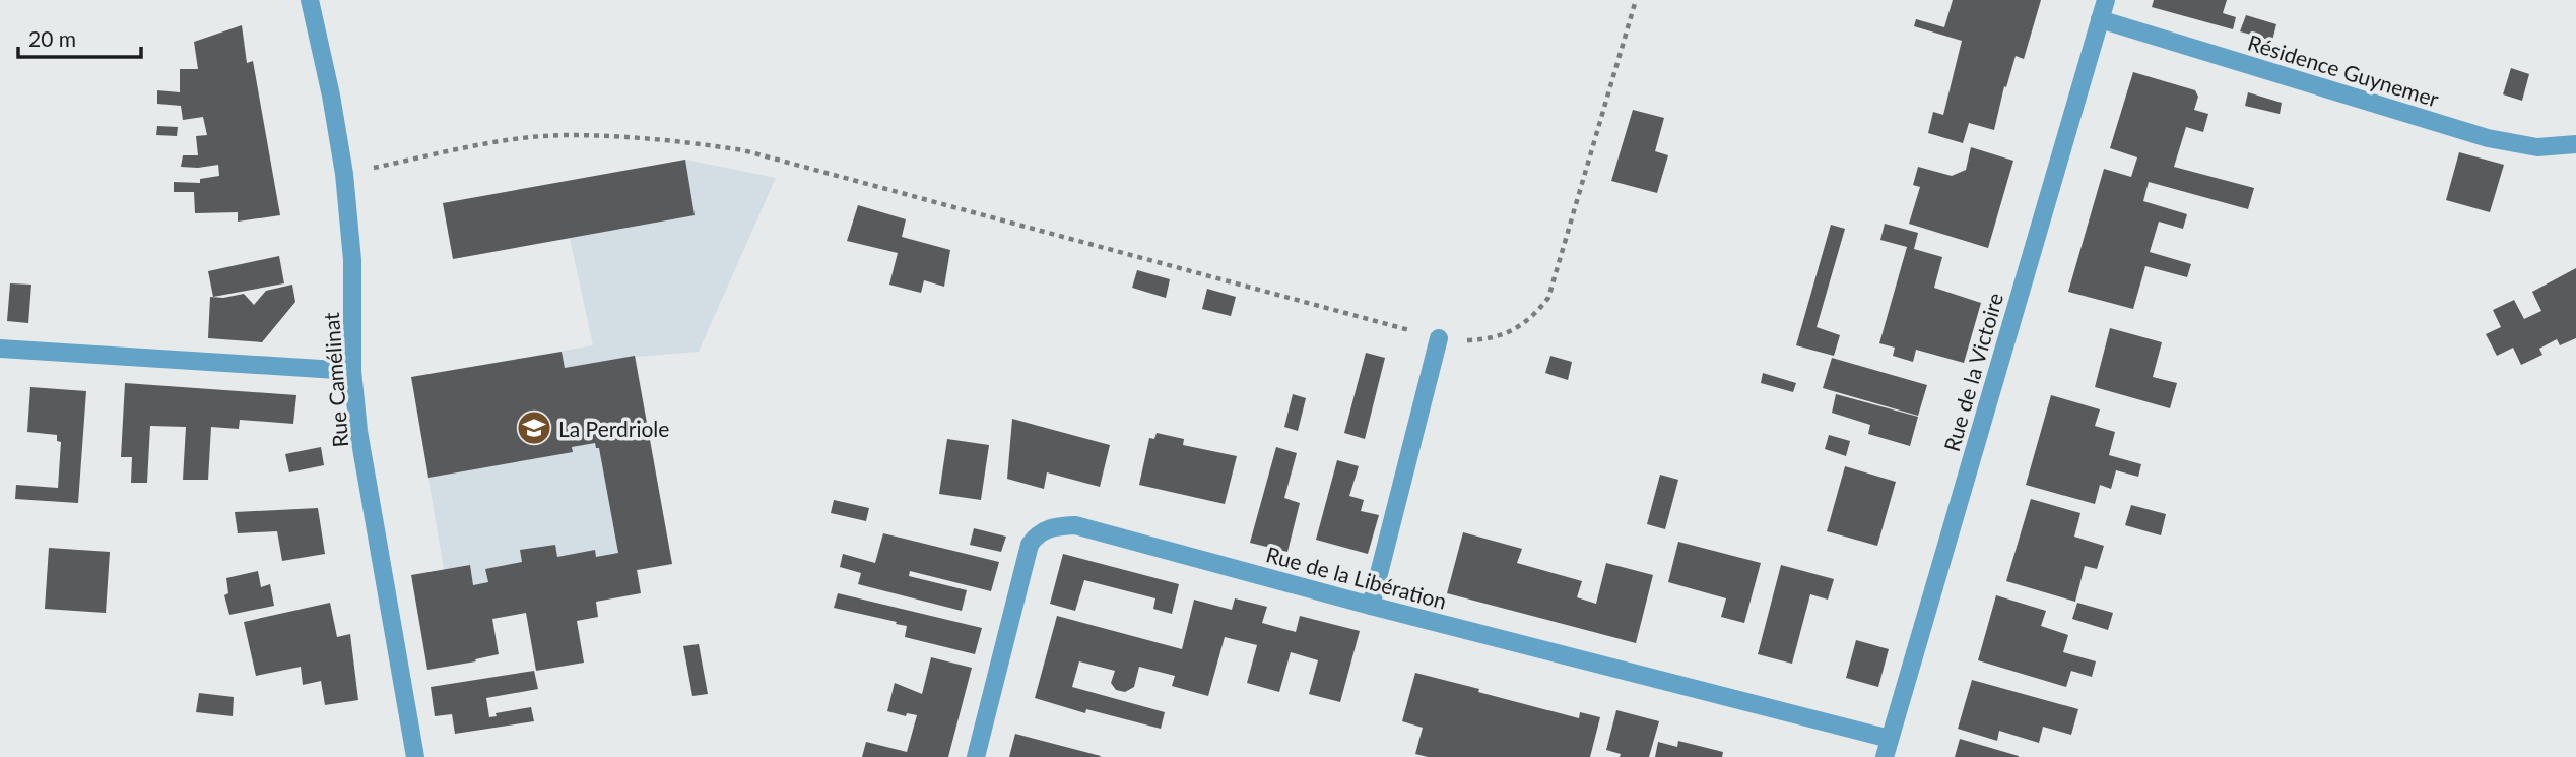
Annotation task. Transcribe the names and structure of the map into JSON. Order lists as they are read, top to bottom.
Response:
{
  "streets": {
    "street": [
      "Résidence Guynemer",
      "Rue de la Victoire",
      "Rue Camélinat",
      "Rue de la Libération"
    ]
  },
  "crossings": [
    ["Résidence Guynemer", "Rue de la Victoire"],
    ["Rue de la Victoire", "Rue de la Libération"]
  ],
  "places": {
    "school or university": ["La Perdriole"]
  },
  "scale_bar": "20 m"
}
